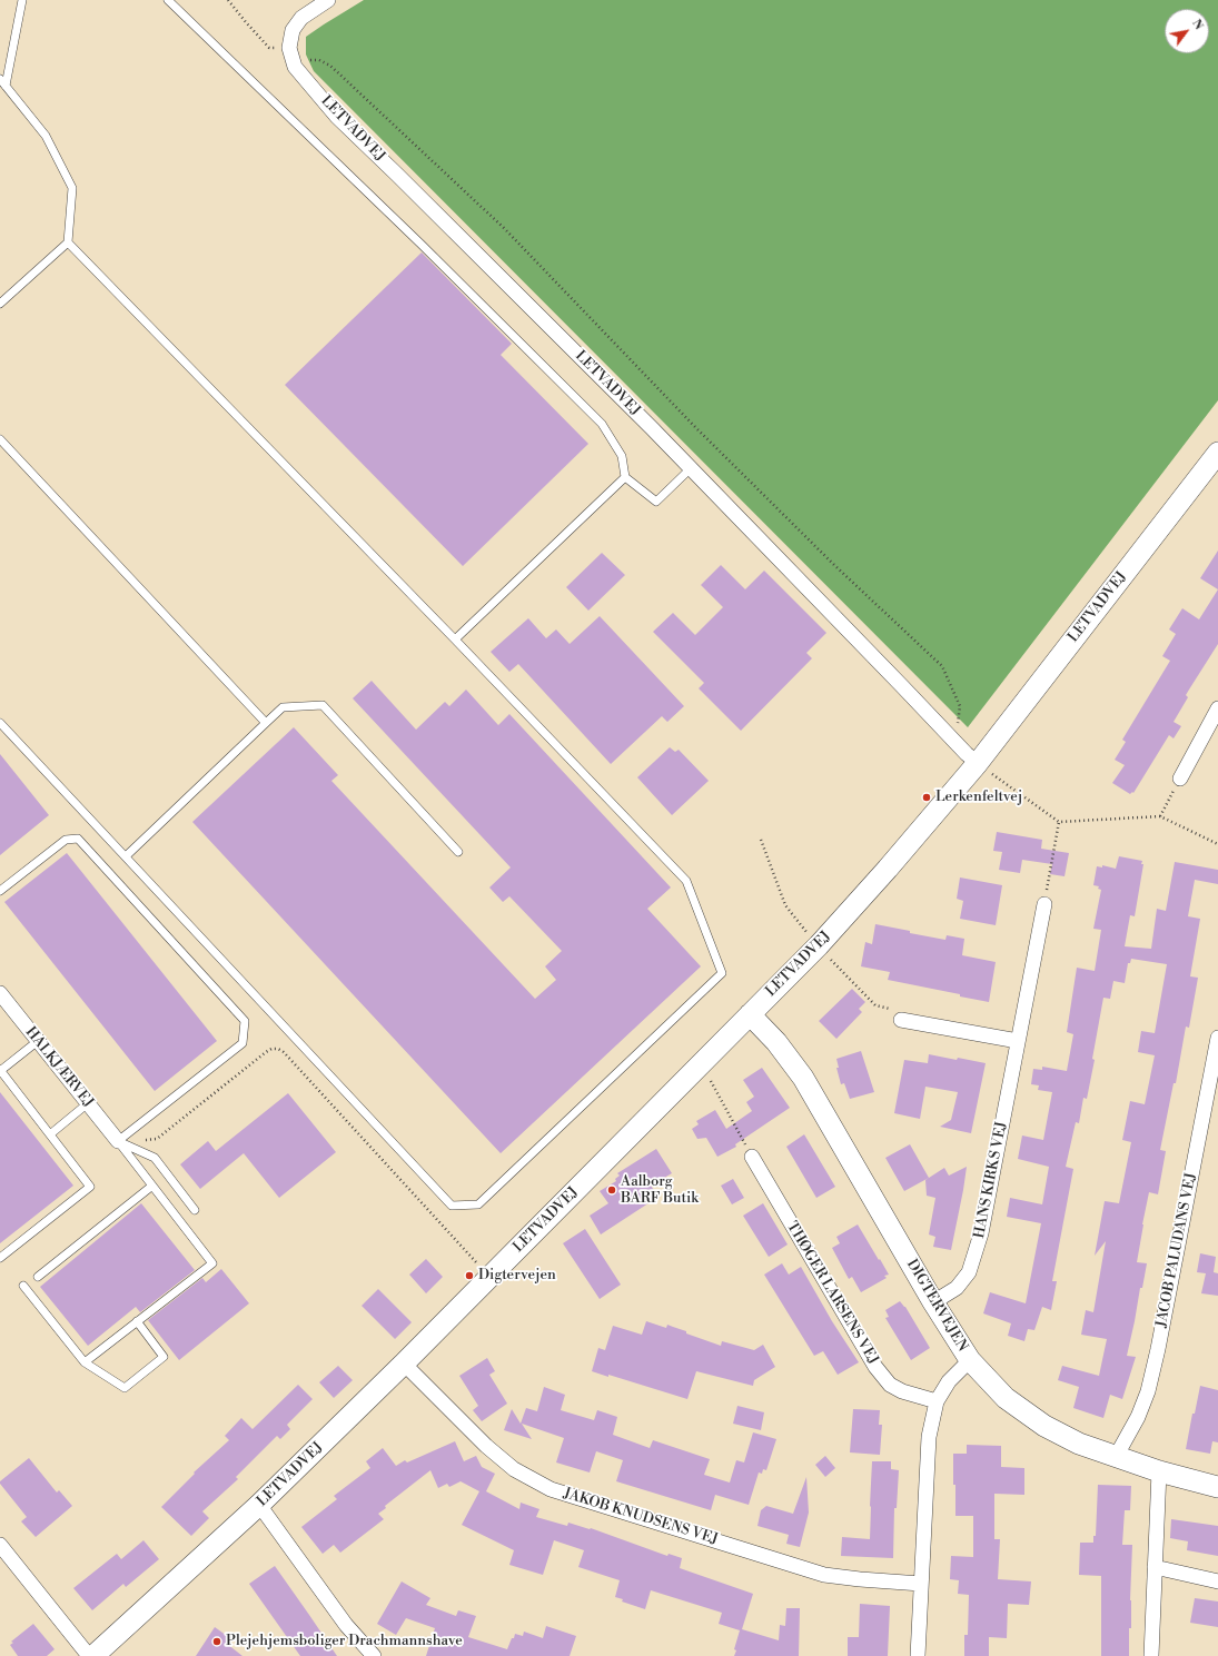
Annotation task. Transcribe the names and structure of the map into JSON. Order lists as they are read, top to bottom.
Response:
{
  "streets": {
    "street": [
      "LETVADVEJ",
      "HALKJÆRVEJ",
      "HANS KIRKS VEJ",
      "JACOB PALUDANS VEJ",
      "THØGER LARSENS VEJ",
      "DIGTERVEJEN",
      "JAKOB KNUDSENS VEJ"
    ]
  },
  "crossings": [
    ["LETVADVEJ", "DIGTERVEJEN"],
    ["LETVADVEJ", "JAKOB KNUDSENS VEJ"],
    ["HANS KIRKS VEJ", "DIGTERVEJEN"],
    ["JACOB PALUDANS VEJ", "DIGTERVEJEN"]
  ],
  "places": [
    "Lerkenfeltvej",
    "Aalborg BARF Butik",
    "Digtervejen",
    "Plejehjemsboliger Drachmannshave"
  ],
  "north": "top right"
}
